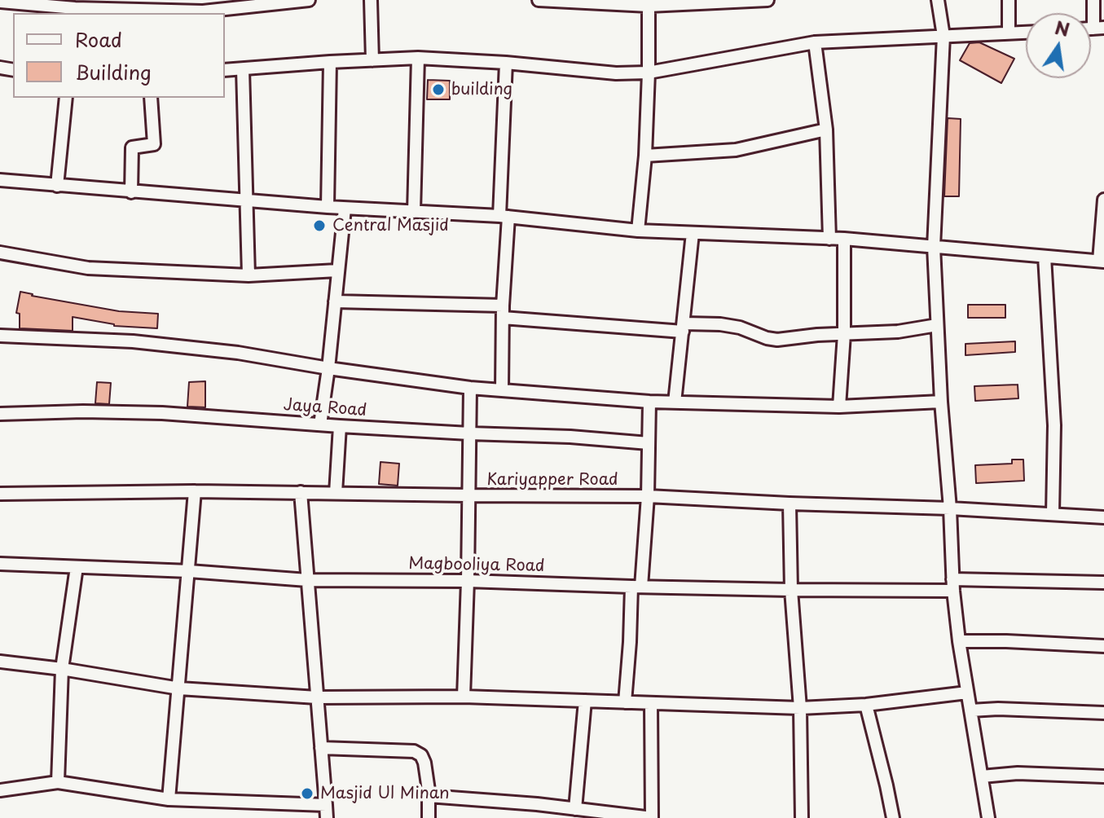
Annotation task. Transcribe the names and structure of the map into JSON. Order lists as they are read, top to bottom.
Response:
{
  "streets": {
    "street": ["Jaya Road", "Kariyapper Road", "Magbooliya Road"]
  },
  "places": ["building", "Central Masjid", "Masjid Ul Minan"],
  "legend": ["Road", "Building"],
  "north": "top"
}
